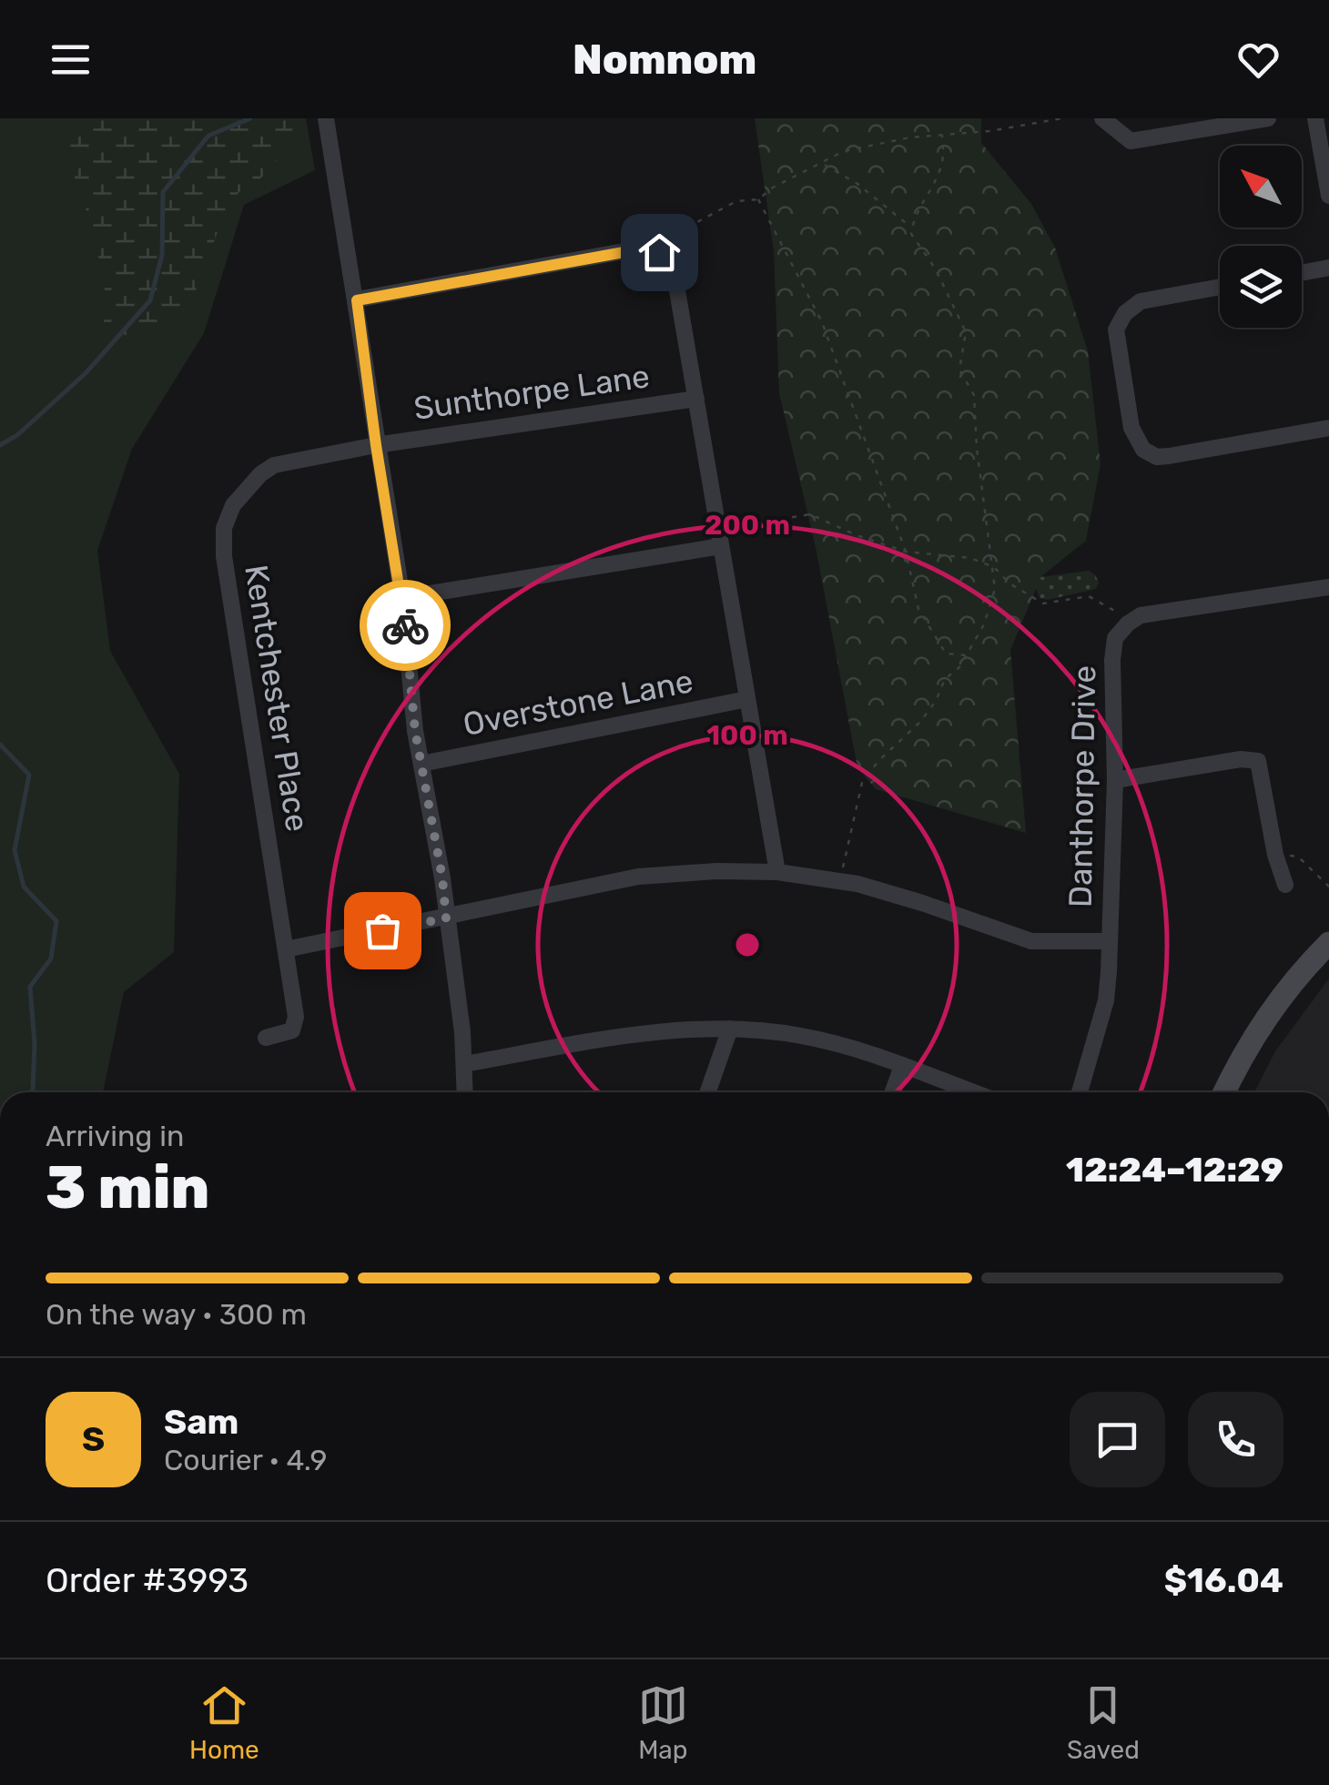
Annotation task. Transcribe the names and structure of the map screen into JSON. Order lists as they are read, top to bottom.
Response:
{
  "streets": {
    "street": [
      "Sunthorpe Lane",
      "Kentchester Place",
      "Overstone Lane",
      "Danthorpe Drive"
    ]
  },
  "crossings": [
    ["Sunthorpe Lane", "Kentchester Place"]
  ],
  "north": "top left",
  "page": {
    "header": "Nomnom",
    "heading": ["3 min", "Arriving in", "12:24–12:29"],
    "panel": [
      "Sam",
      "Courier · 4.9",
      "Order #3993",
      "$16.04"
    ],
    "bar": "On the way · 300 m",
    "round": "S",
    "tabs": ["Home", "Map", "Saved"]
  },
  "rings": ["200 m", "100 m"]
}
